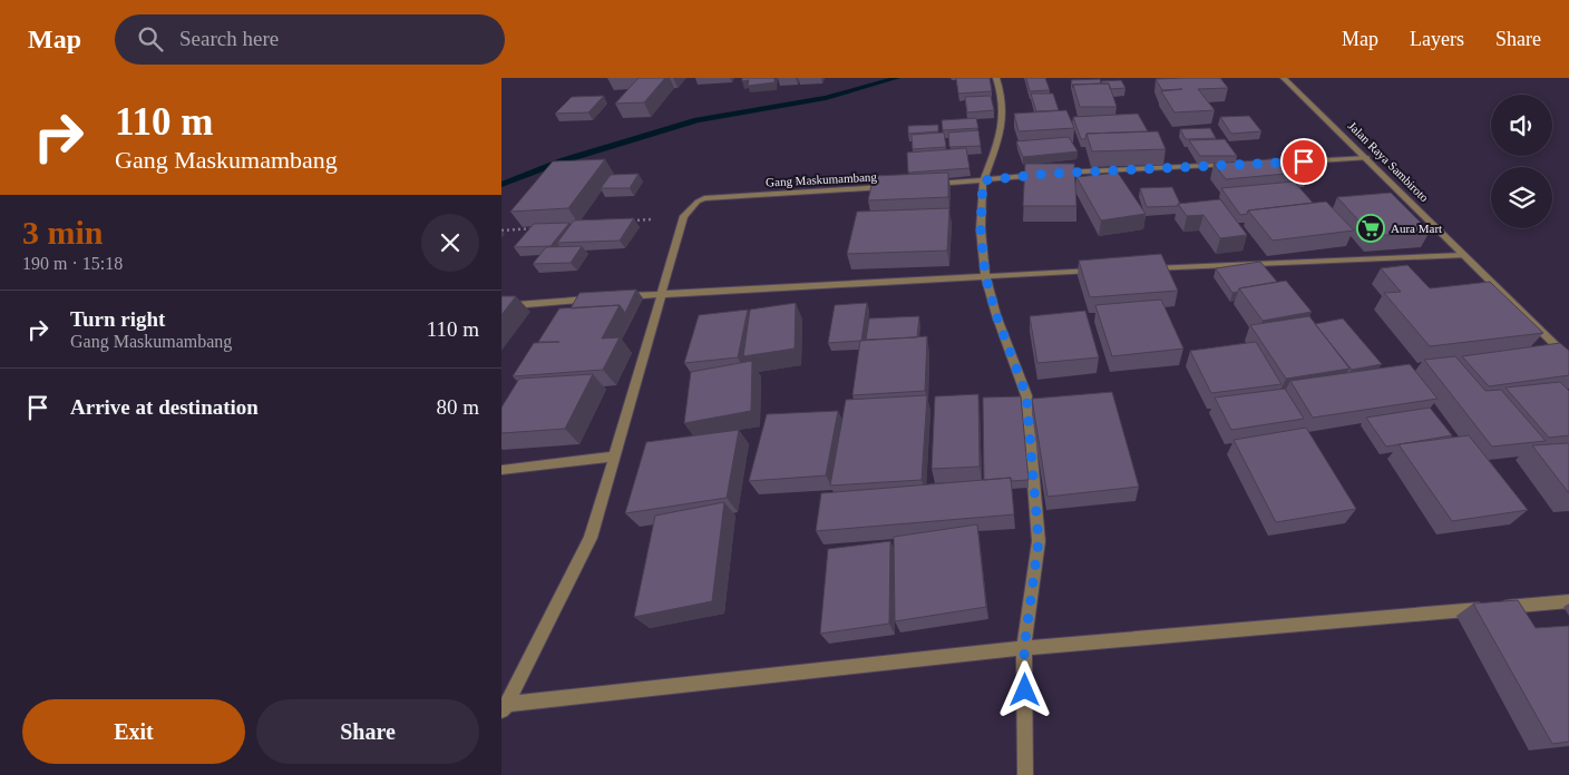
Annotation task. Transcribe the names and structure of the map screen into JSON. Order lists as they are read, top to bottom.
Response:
{
  "streets": {
    "street": ["Jalan Raya Sambiroto", "Gang Maskumambang"]
  },
  "places": {
    "supermarket": ["Aura Mart"]
  },
  "page": {
    "header": "Map",
    "search": "Search here",
    "nav": ["Map", "Layers", "Share"],
    "turn": ["110 m", "Gang Maskumambang"],
    "heading": ["3 min", "190 m · 15:18"],
    "list": [
      {
        "name": "Turn right",
        "note": "Gang Maskumambang",
        "value": "110 m"
      },
      {
        "name": "Arrive at destination",
        "value": "80 m"
      }
    ],
    "buttons": ["Exit", "Share"]
  }
}
